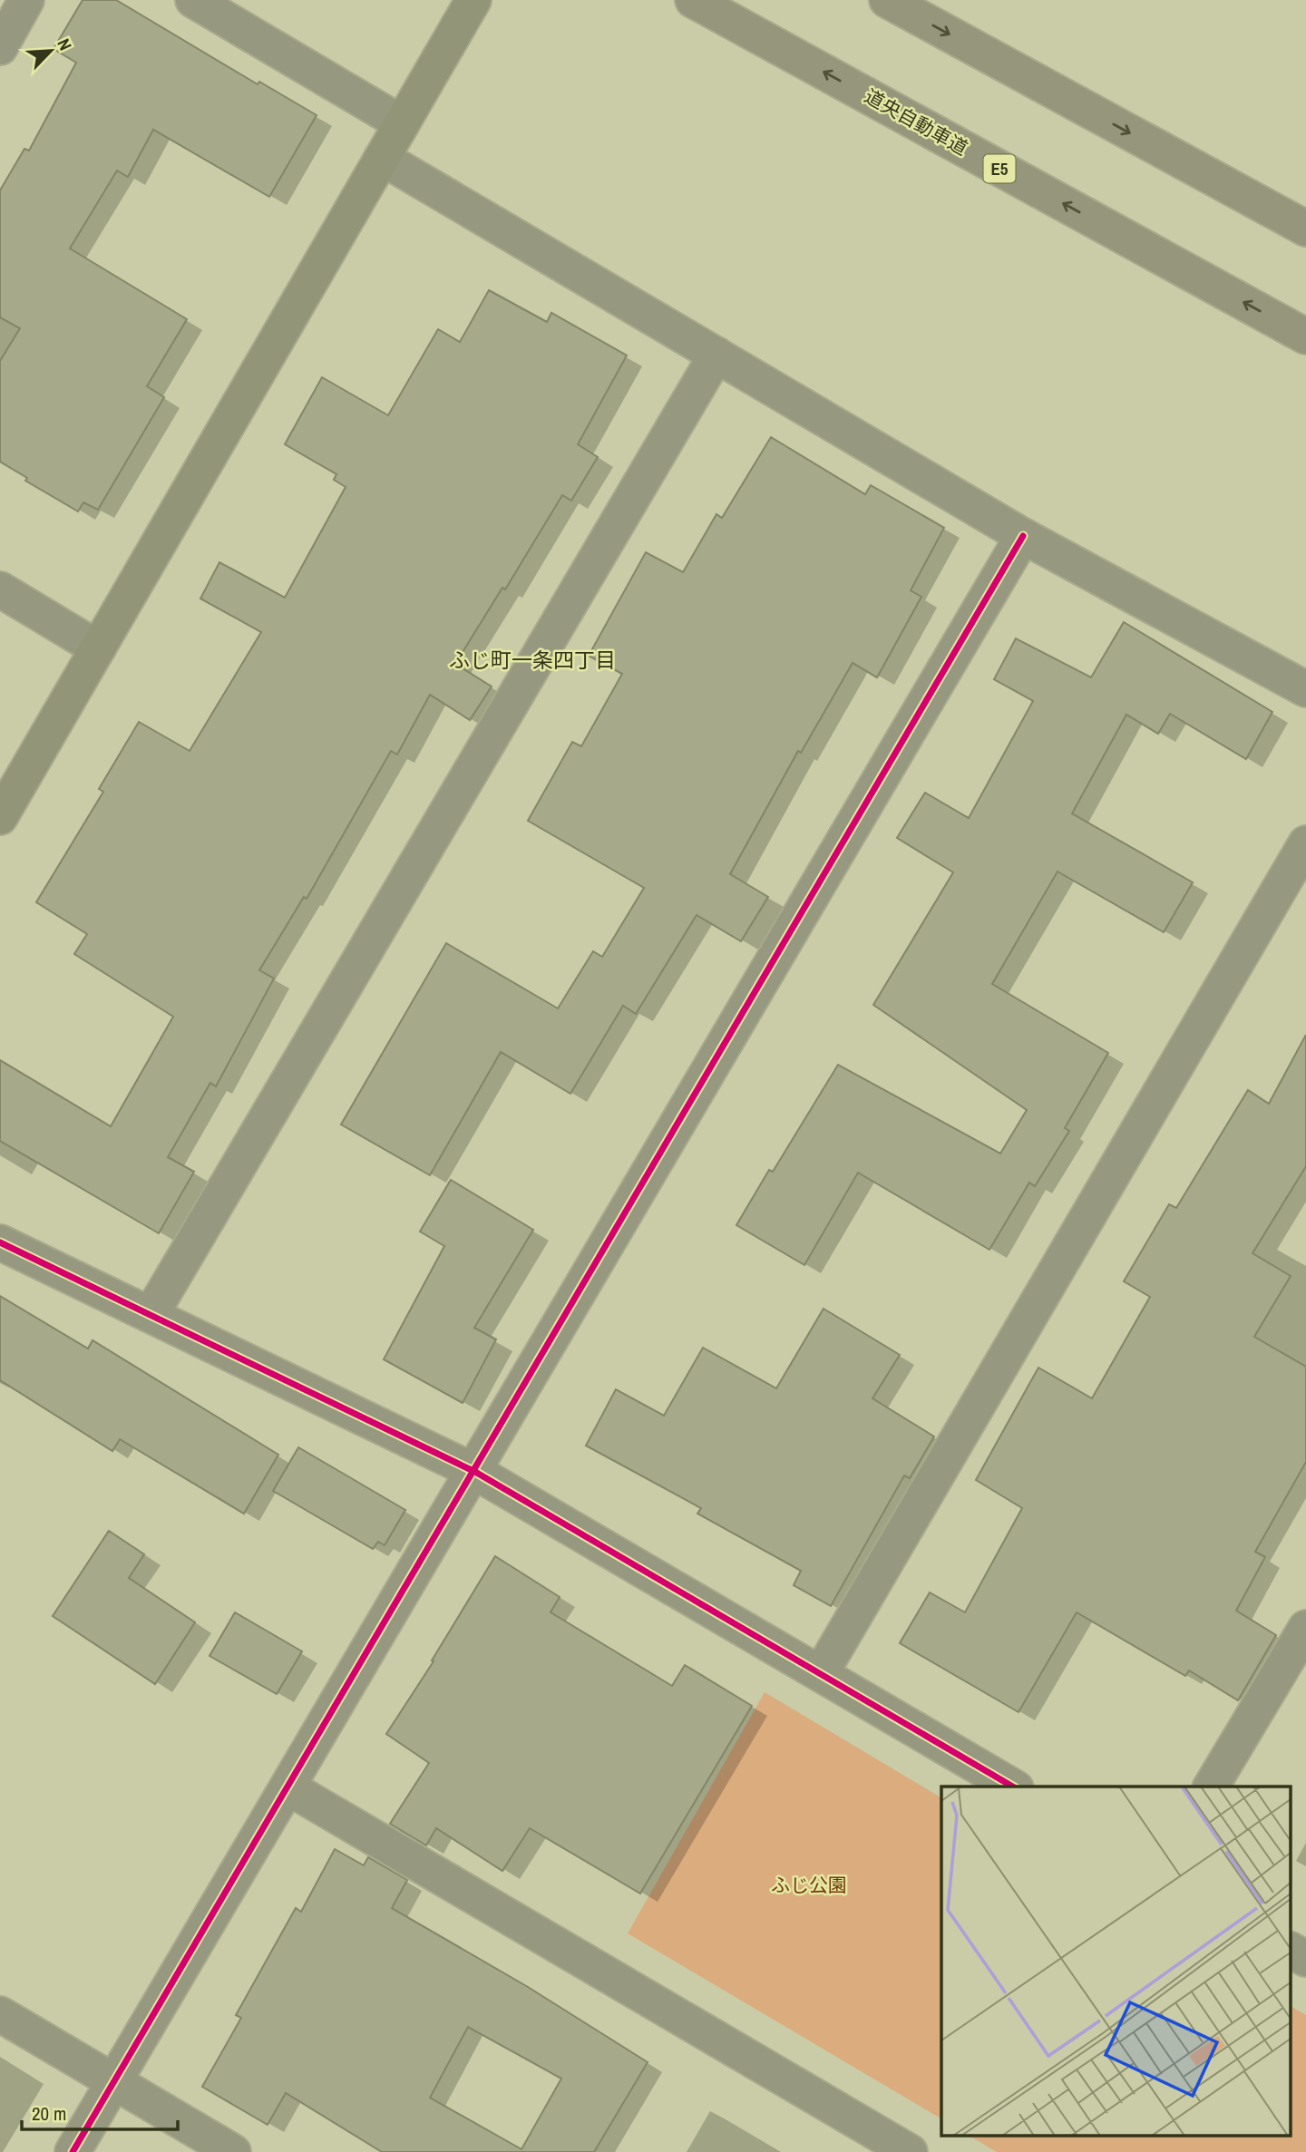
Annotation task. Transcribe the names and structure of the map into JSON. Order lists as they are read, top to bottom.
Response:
{
  "streets": {
    "highway": ["道央自動車道", "E5"]
  },
  "districts": ["ふじ町一条四丁目"],
  "parks": ["ふじ公園"],
  "scale_bar": "20 m",
  "north": "top right"
}
